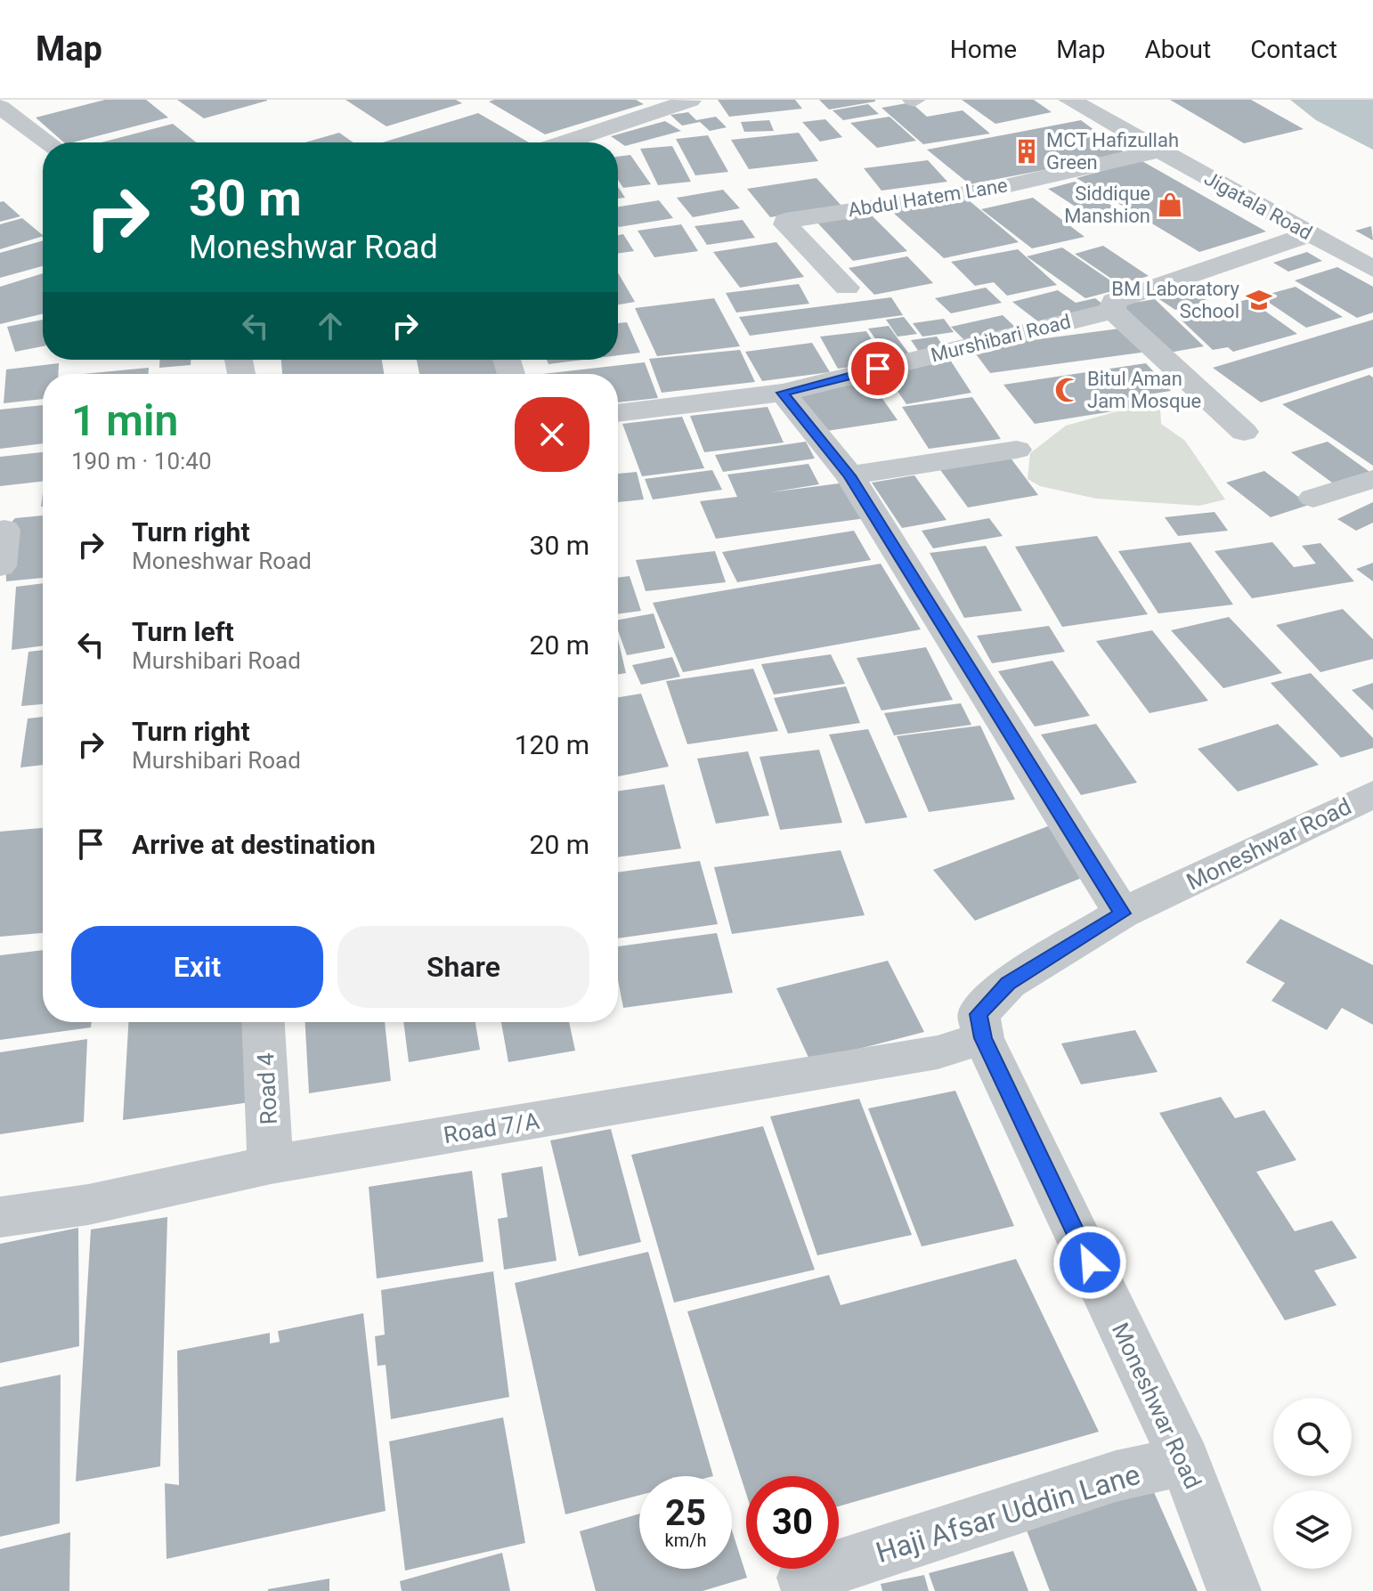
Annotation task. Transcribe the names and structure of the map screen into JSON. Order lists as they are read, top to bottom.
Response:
{
  "streets": {
    "street": [
      "Abdul Hatem Lane",
      "Jigatala Road",
      "Murshibari Road",
      "Moneshwar Road",
      "Road 4",
      "Road 7/A",
      "Haji Afsar Uddin Lane"
    ]
  },
  "crossings": [
    ["Abdul Hatem Lane", "Jigatala Road"],
    ["Jigatala Road", "Murshibari Road"],
    ["Moneshwar Road", "Road 7/A"],
    ["Moneshwar Road", "Haji Afsar Uddin Lane"],
    ["Road 4", "Road 7/A"]
  ],
  "places": {
    "building": ["MCT Hafizullah Green"],
    "shop": ["Siddique Manshion"],
    "school or university": ["BM Laboratory School"],
    "mosque": ["Bitul Aman Jam Mosque"]
  },
  "page": {
    "header": "Map",
    "nav": [
      "Home",
      "Map",
      "About",
      "Contact"
    ],
    "turn": ["30 m", "Moneshwar Road"],
    "heading": ["1 min", "190 m · 10:40"],
    "list": [
      {
        "name": "Turn right",
        "note": "Moneshwar Road",
        "value": "30 m"
      },
      {
        "name": "Turn left",
        "note": "Murshibari Road",
        "value": "20 m"
      },
      {
        "name": "Turn right",
        "note": "Murshibari Road",
        "value": "120 m"
      },
      {
        "name": "Arrive at destination",
        "value": "20 m"
      }
    ],
    "buttons": ["Exit", "Share"],
    "speed": "25 km/h",
    "limit": "30"
  }
}
